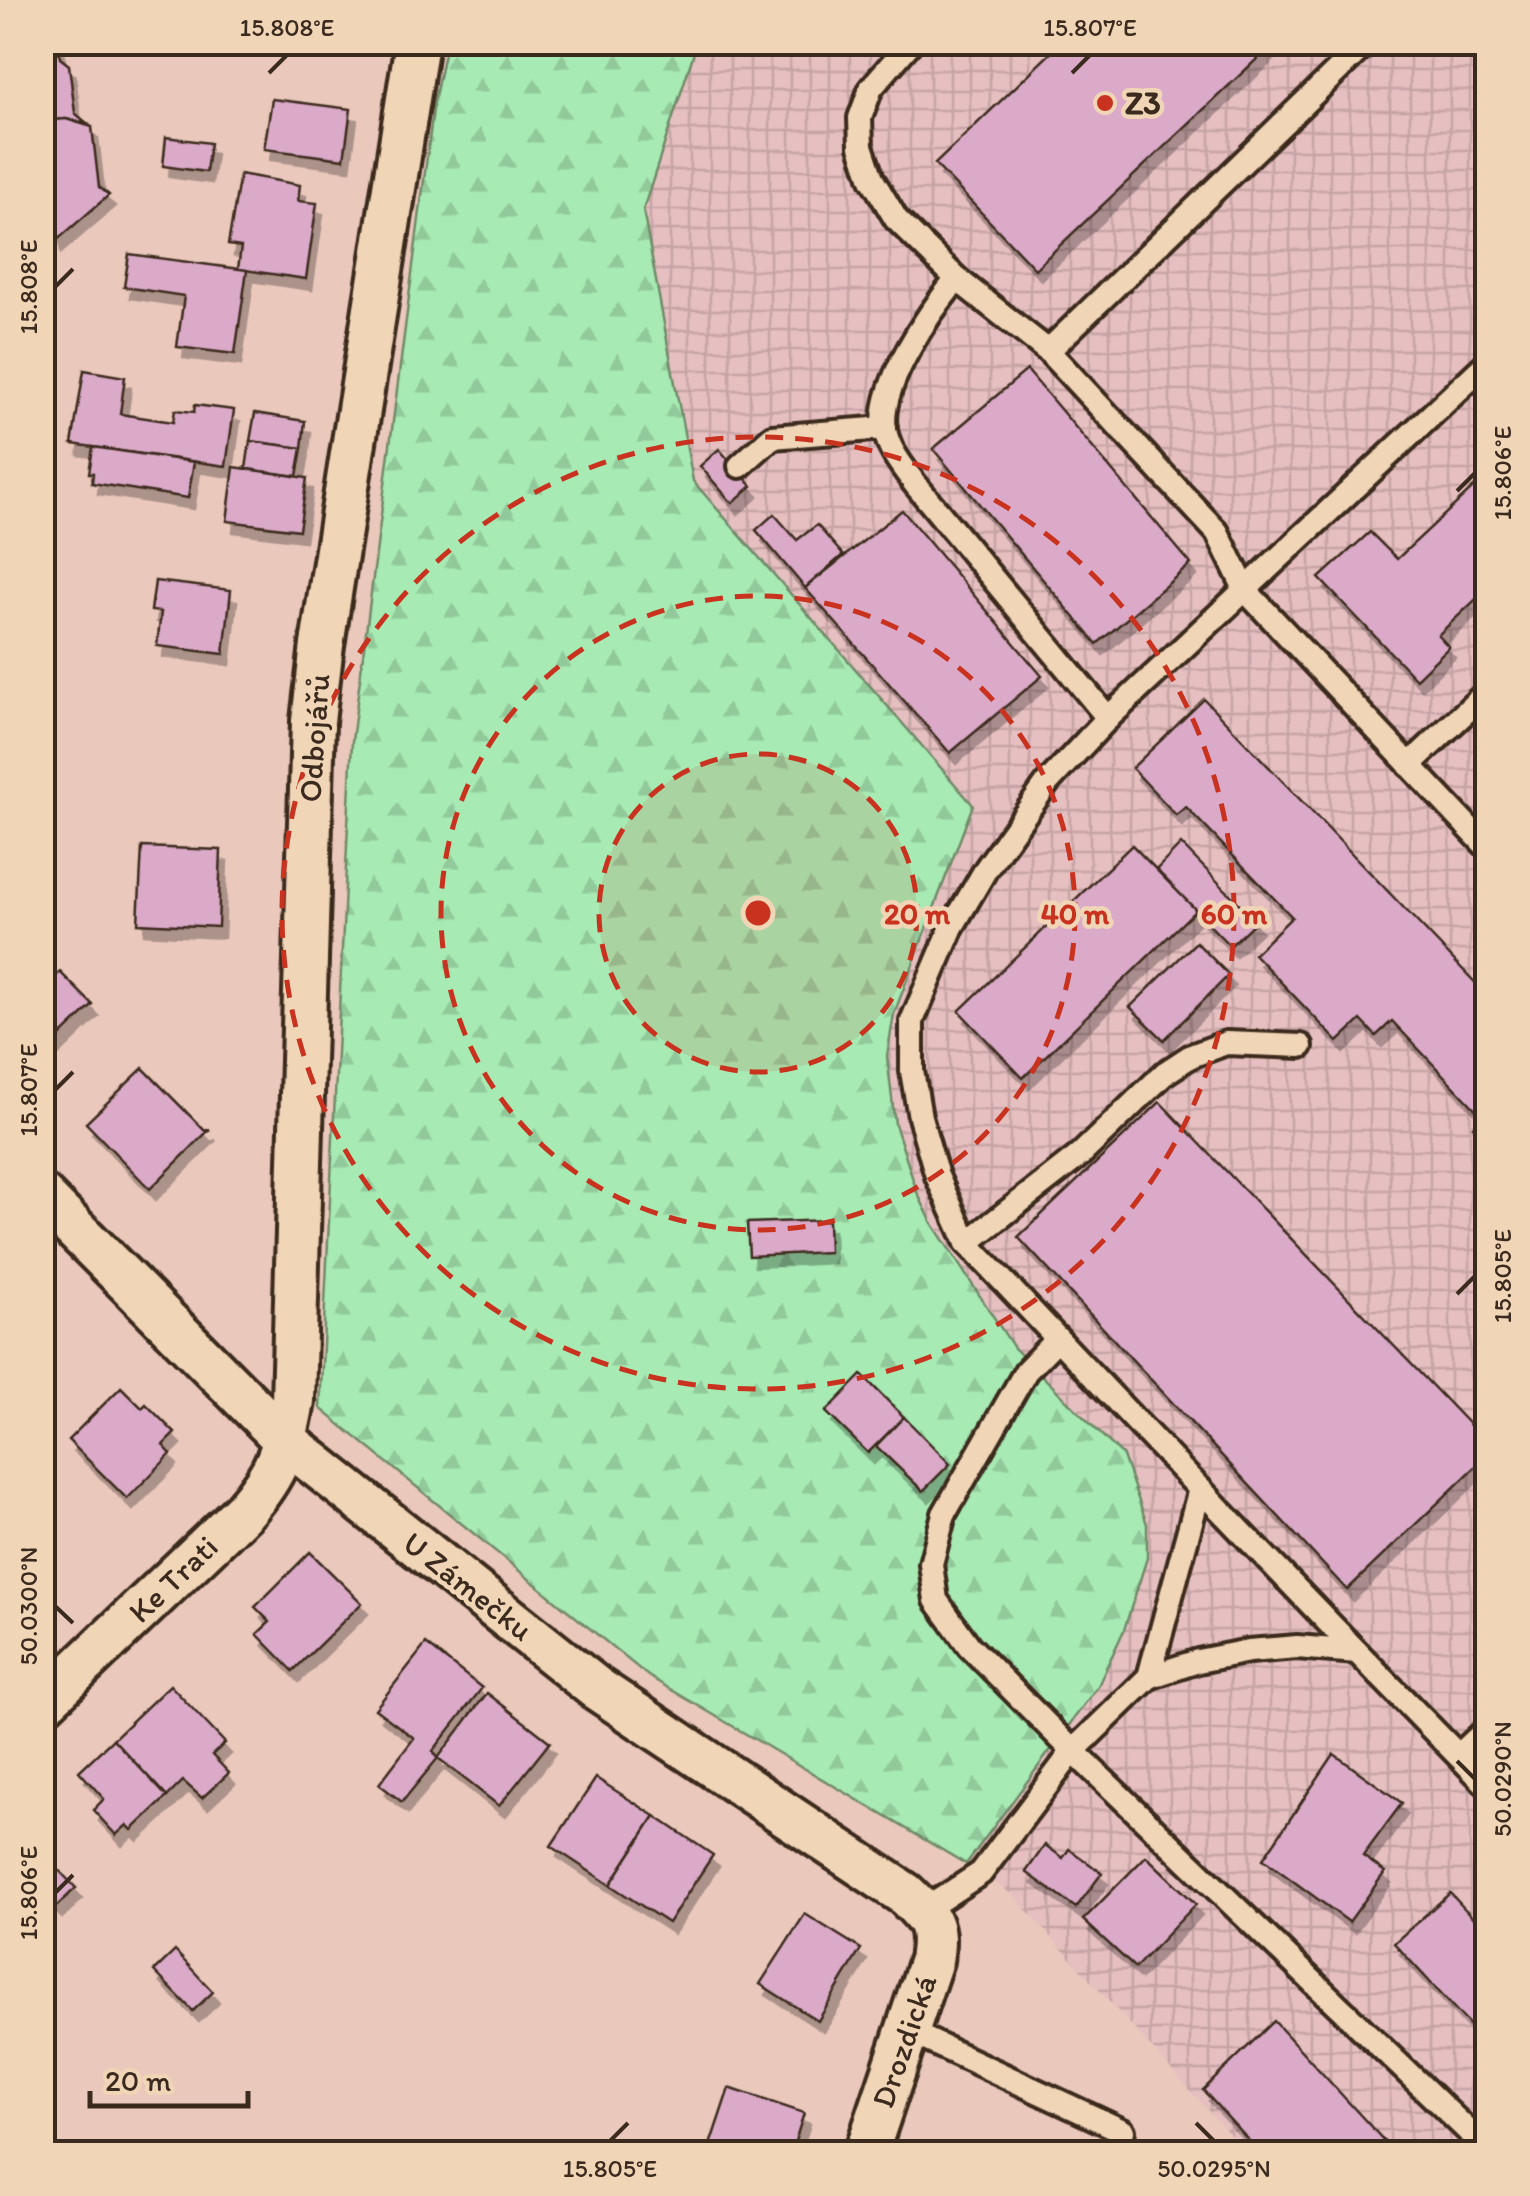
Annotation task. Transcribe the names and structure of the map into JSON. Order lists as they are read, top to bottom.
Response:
{
  "streets": {
    "street": [
      "Odbojářů",
      "Ke Trati",
      "U Zámečku",
      "Drozdická"
    ]
  },
  "crossings": [
    ["Odbojářů", "Ke Trati"],
    ["Odbojářů", "U Zámečku"],
    ["Ke Trati", "U Zámečku"],
    ["U Zámečku", "Drozdická"]
  ],
  "places": ["Z3"],
  "scale_bar": "20 m",
  "coordinates": [
    "15.808°E",
    "15.807°E",
    "15.806°E",
    "15.805°E",
    "50.0300°N",
    "50.0290°N",
    "50.0295°N"
  ],
  "rings": ["20 m", "40 m", "60 m"]
}
